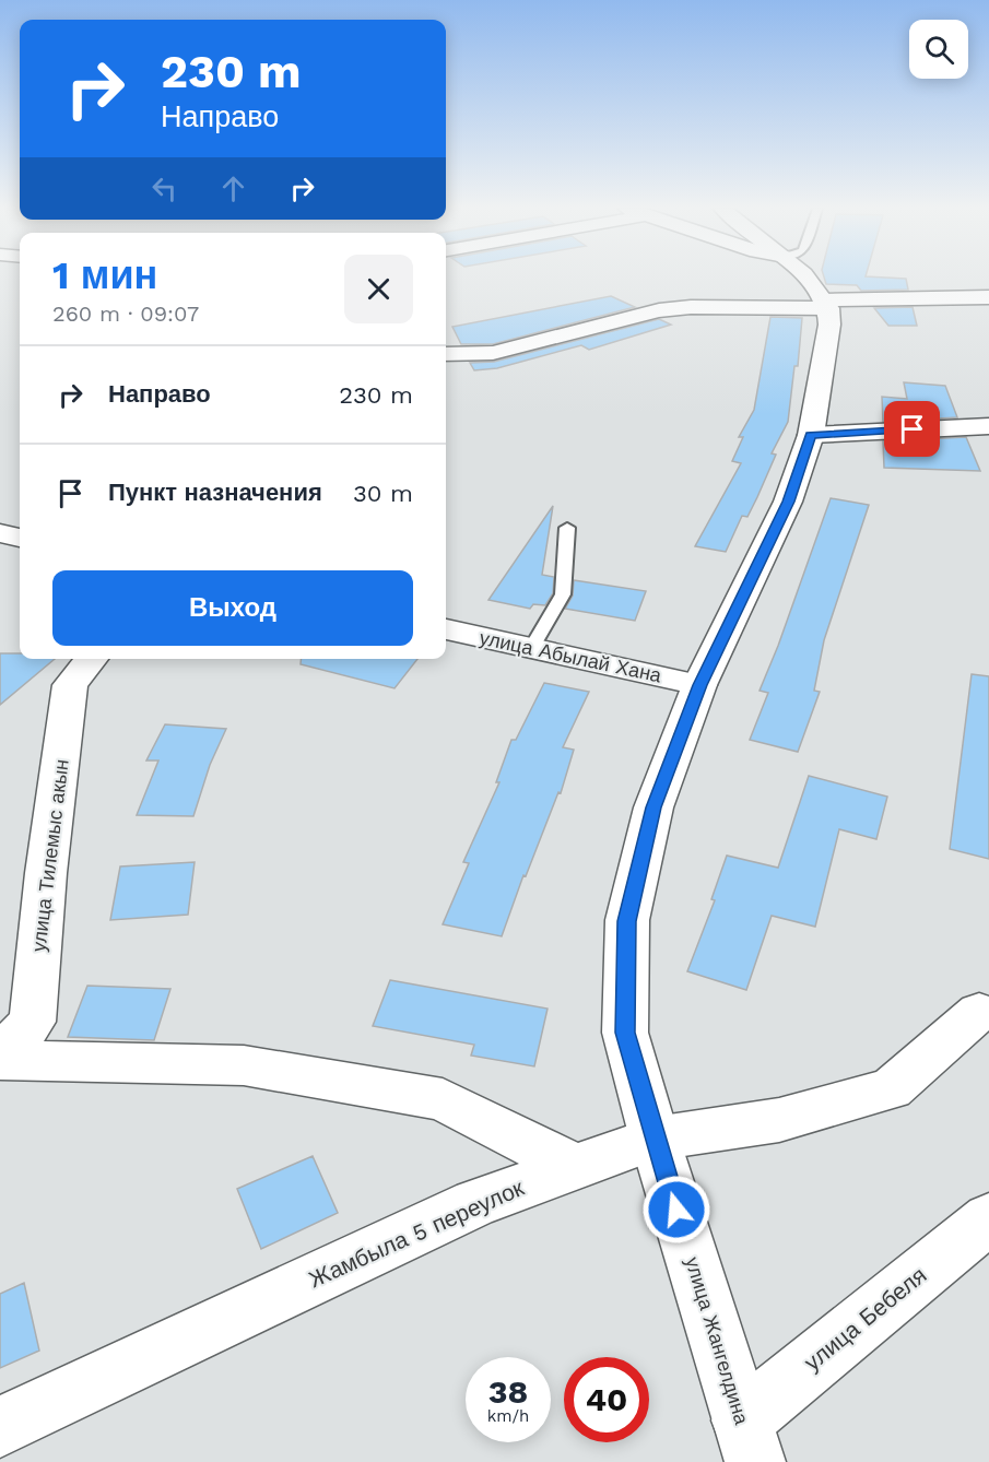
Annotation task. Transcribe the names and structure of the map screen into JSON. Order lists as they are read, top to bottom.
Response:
{
  "streets": {
    "street": [
      "улица Абылай Хана",
      "улица Тилемыс акын",
      "Жамбыла 5 переулок",
      "улица Бебеля",
      "улица Жангелдина"
    ]
  },
  "crossings": [
    ["улица Абылай Хана", "улица Жангелдина"],
    ["Жамбыла 5 переулок", "улица Жангелдина"],
    ["улица Бебеля", "улица Жангелдина"]
  ],
  "page": {
    "turn": ["230 m", "Направо"],
    "heading": ["1 мин", "260 m · 09:07"],
    "list": [
      {
        "name": "Направо",
        "value": "230 m"
      },
      {
        "name": "Пункт назначения",
        "value": "30 m"
      }
    ],
    "buttons": "Выход",
    "speed": "38 km/h",
    "limit": "40"
  }
}
